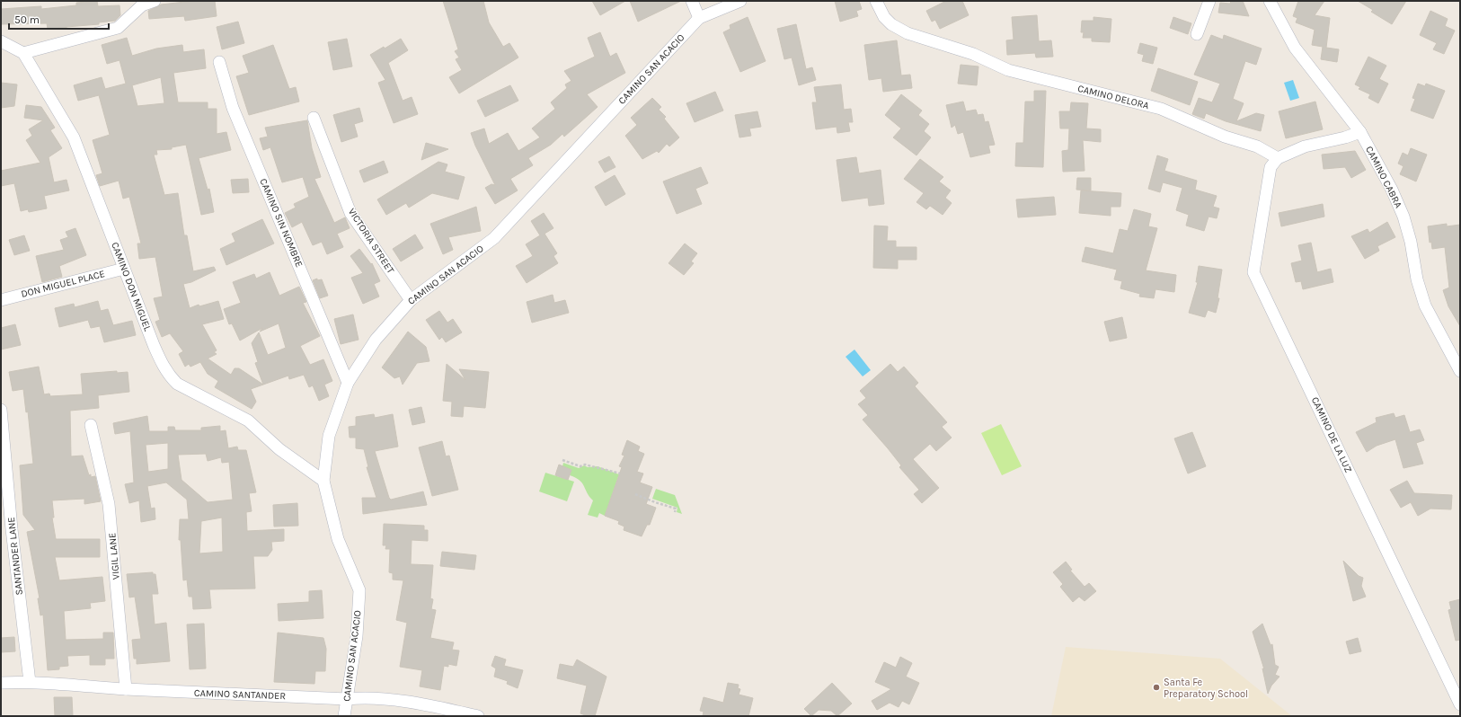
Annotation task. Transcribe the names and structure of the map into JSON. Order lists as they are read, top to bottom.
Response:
{
  "streets": {
    "street": [
      "CAMINO SAN ACACIO",
      "CAMINO DELORA",
      "CAMINO CABRA",
      "CAMINO SIN NOMBRE",
      "VICTORIA STREET",
      "DON MIGUEL PLACE",
      "CAMINO DON MIGUEL",
      "CAMINO DE LA LUZ",
      "SANTANDER LANE",
      "VIGIL LANE",
      "CAMINO SANTANDER"
    ]
  },
  "crossings": [
    ["CAMINO SAN ACACIO", "CAMINO SIN NOMBRE"],
    ["CAMINO SAN ACACIO", "VICTORIA STREET"],
    ["CAMINO SAN ACACIO", "CAMINO DON MIGUEL"],
    ["CAMINO SAN ACACIO", "CAMINO SANTANDER"],
    ["CAMINO DELORA", "CAMINO DE LA LUZ"],
    ["DON MIGUEL PLACE", "CAMINO DON MIGUEL"],
    ["SANTANDER LANE", "CAMINO SANTANDER"],
    ["VIGIL LANE", "CAMINO SANTANDER"]
  ],
  "places": ["Santa Fe Preparatory School"],
  "scale_bar": "50 m"
}
